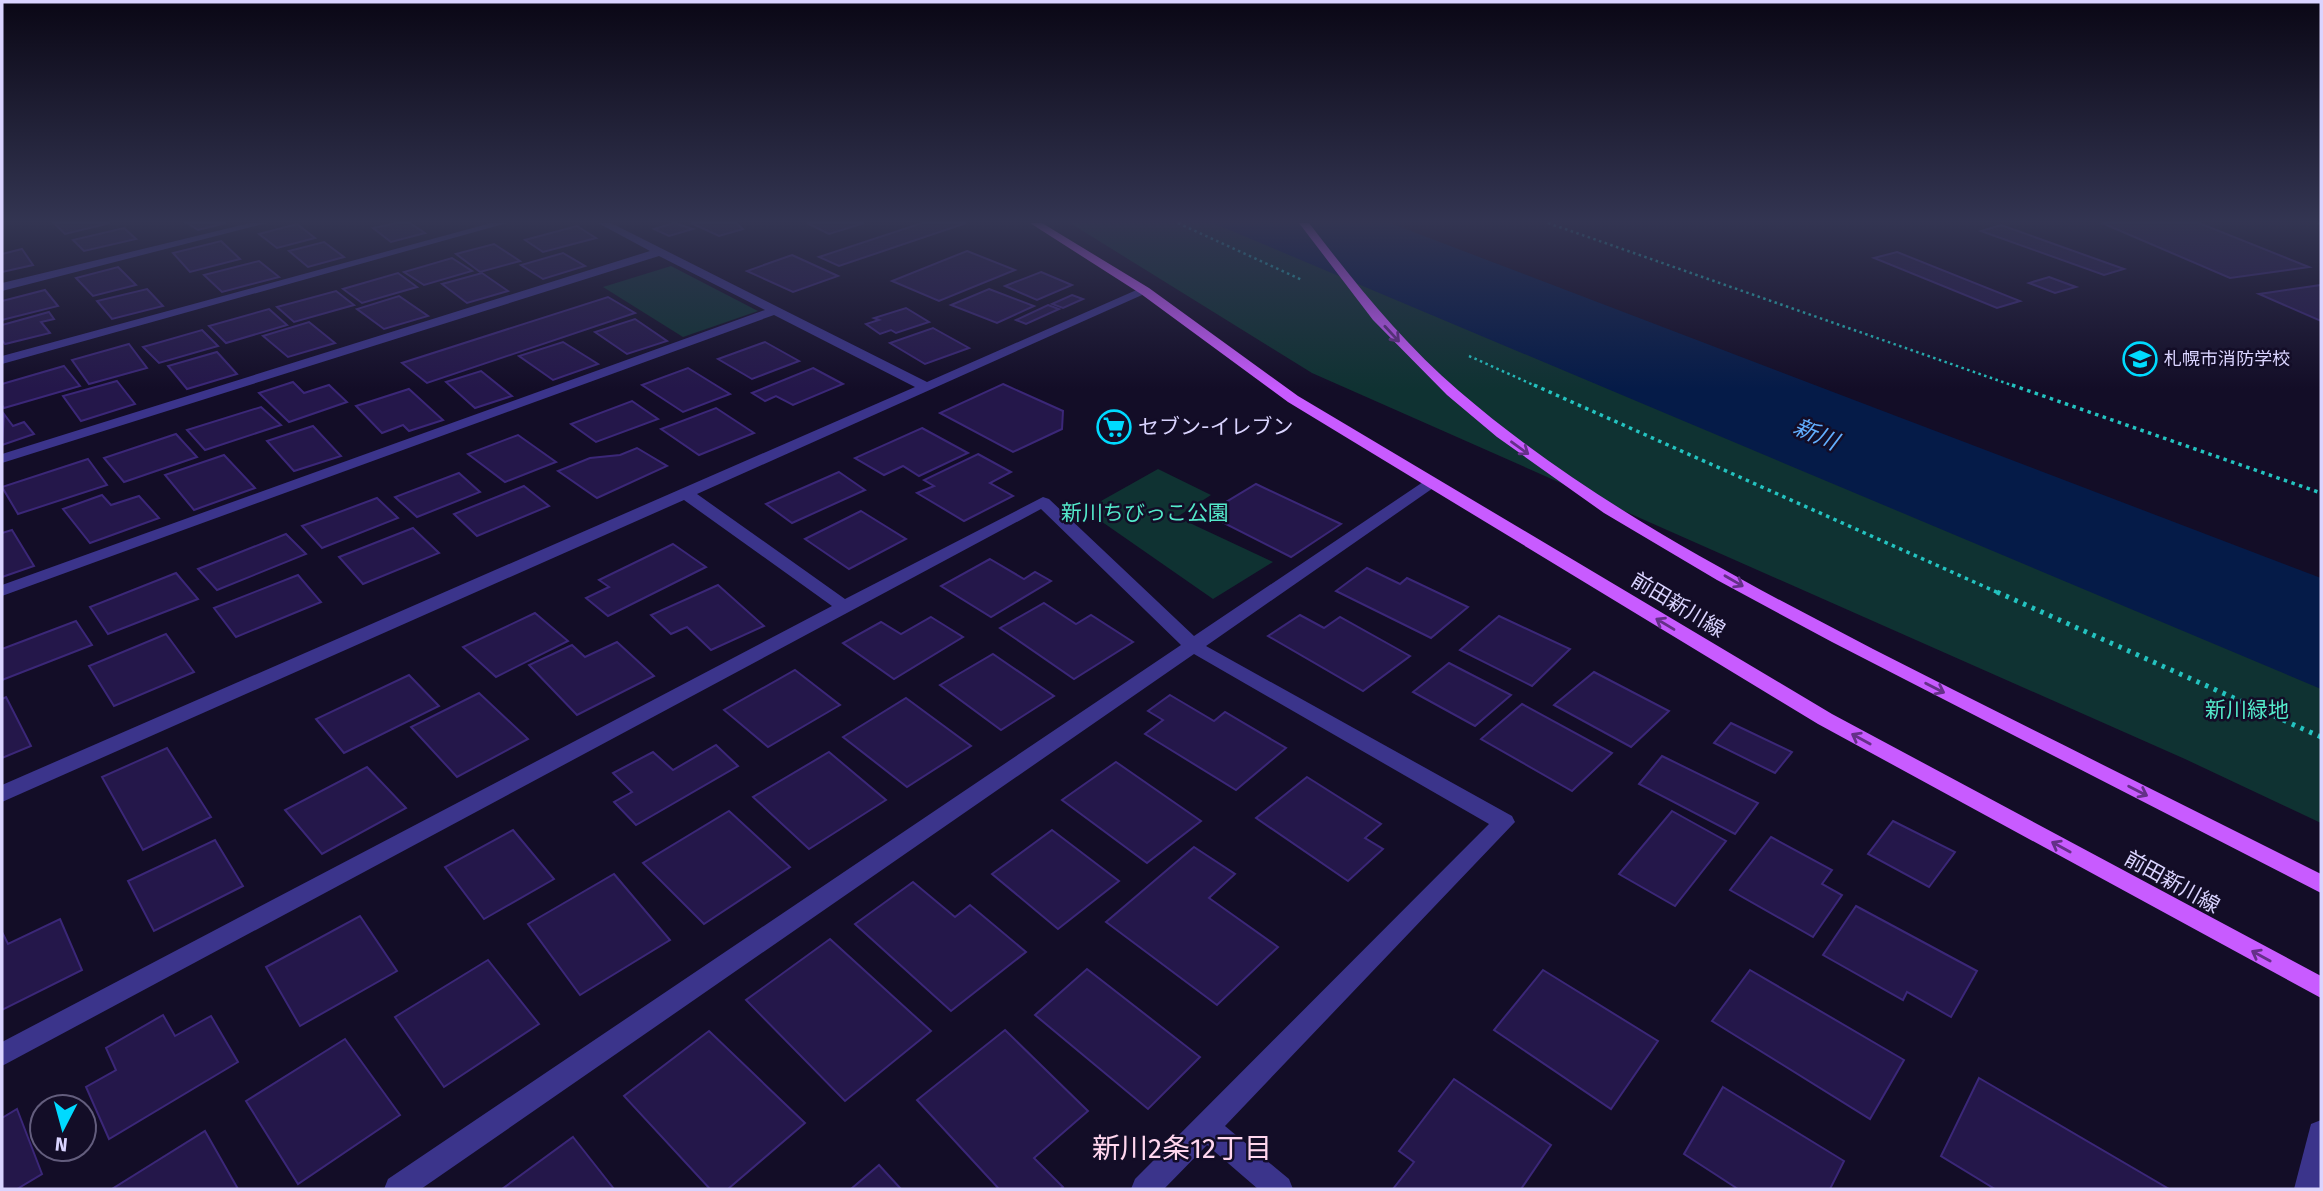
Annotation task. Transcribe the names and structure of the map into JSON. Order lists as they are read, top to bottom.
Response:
{
  "streets": {
    "main road": ["前田新川線"]
  },
  "districts": ["新川2条12丁目"],
  "water": ["新川"],
  "parks": ["新川ちびっこ公園", "新川緑地"],
  "places": {
    "school or university": ["札幌市消防学校"],
    "supermarket": ["セブン-イレブン"]
  },
  "north": "bottom"
}
